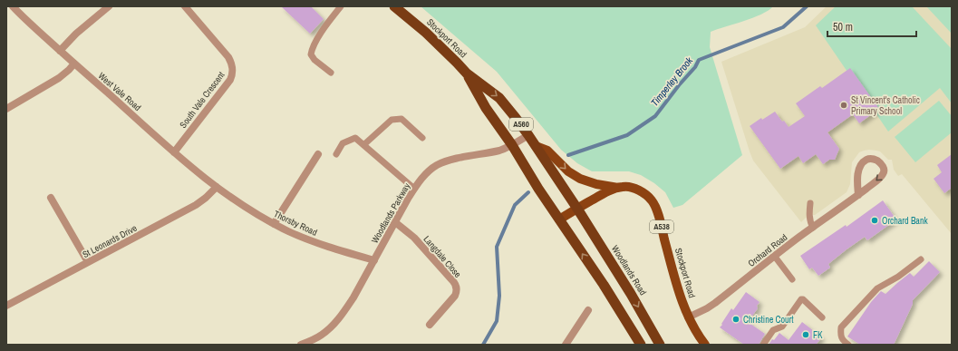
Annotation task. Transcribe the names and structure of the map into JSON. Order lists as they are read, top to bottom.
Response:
{
  "streets": {
    "highway": ["Stockport Road", "A560", "Woodlands Road"],
    "main road": ["A538"],
    "street": [
      "West Vale Road",
      "South Vale Crescent",
      "Woodlands Parkway",
      "Thorsby Road",
      "St Leonards Drive",
      "Orchard Road",
      "Langdale Close"
    ]
  },
  "crossings": [
    ["Stockport Road", "A560"],
    ["Stockport Road", "Woodlands Parkway"],
    ["Stockport Road", "Orchard Road"],
    ["Stockport Road", "Woodlands Road"],
    ["West Vale Road", "South Vale Crescent"],
    ["West Vale Road", "Thorsby Road"],
    ["West Vale Road", "St Leonards Drive"],
    ["Woodlands Parkway", "Thorsby Road"],
    ["Woodlands Parkway", "Langdale Close"],
    ["Thorsby Road", "St Leonards Drive"]
  ],
  "water": ["Timperley Brook"],
  "places": [
    "St Vincent's Catholic Primary School",
    "Orchard Bank",
    "Christine Court",
    "FK"
  ],
  "scale_bar": "50 m"
}
